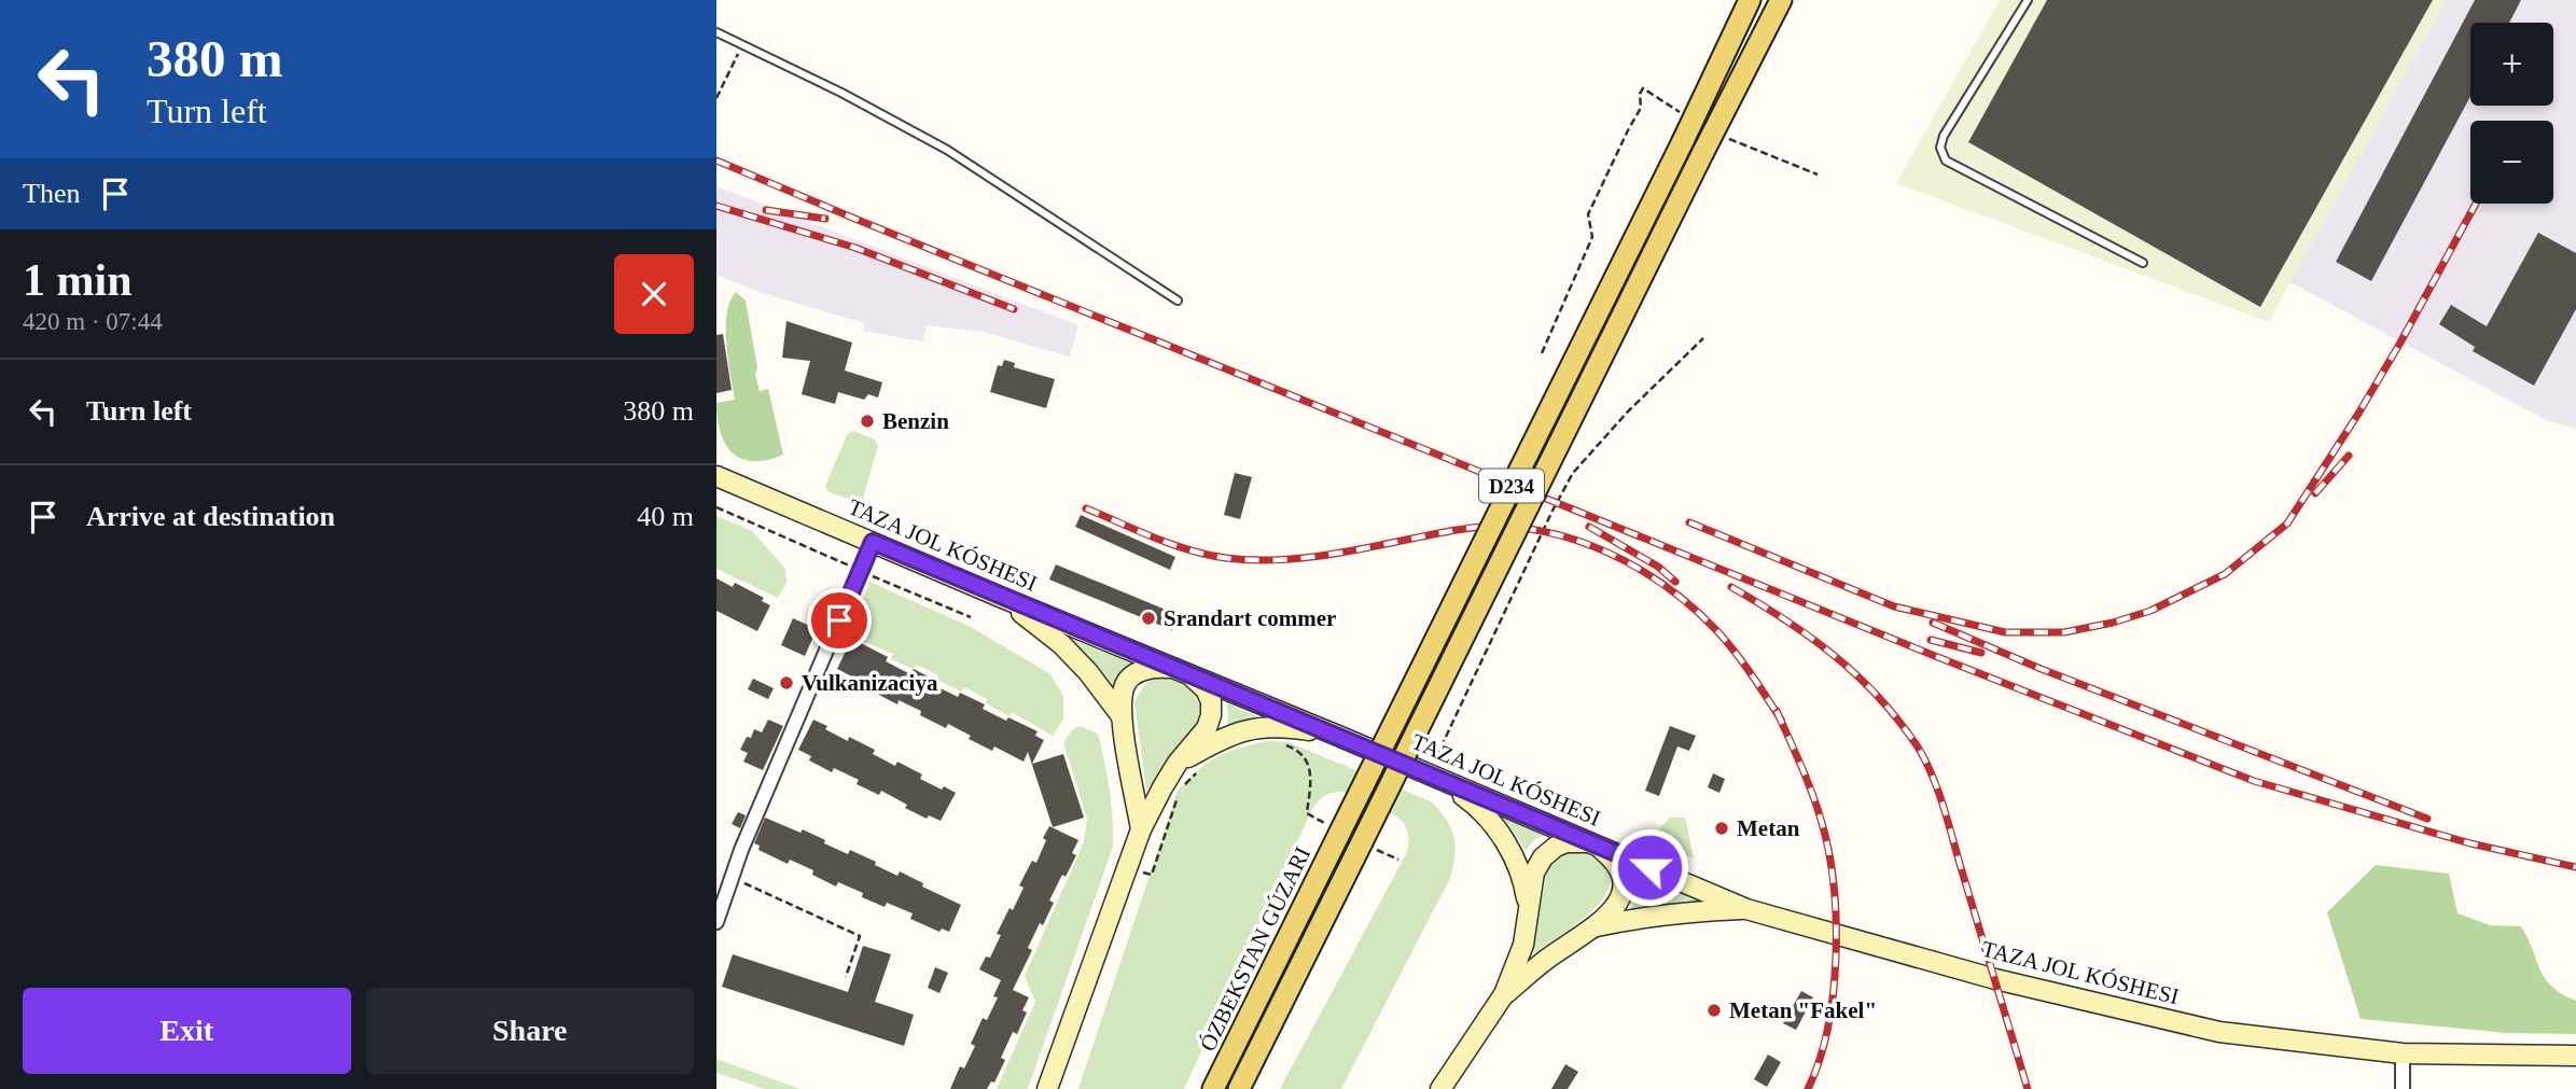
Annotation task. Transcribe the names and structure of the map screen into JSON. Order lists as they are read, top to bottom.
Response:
{
  "streets": {
    "main road": ["D234", "TAZA JOL KÓSHESI"]
  },
  "places": [
    "Benzin",
    "Srandart commer",
    "Vulkanizaciya",
    "Metan",
    "Metan \"Fakel\""
  ],
  "page": {
    "turn": ["380 m", "Turn left"],
    "map_buttons": ["+", "−"],
    "then": "Then",
    "heading": ["1 min", "420 m · 07:44"],
    "list": [
      {
        "name": "Turn left",
        "value": "380 m"
      },
      {
        "name": "Arrive at destination",
        "value": "40 m"
      }
    ],
    "buttons": ["Exit", "Share"]
  }
}
